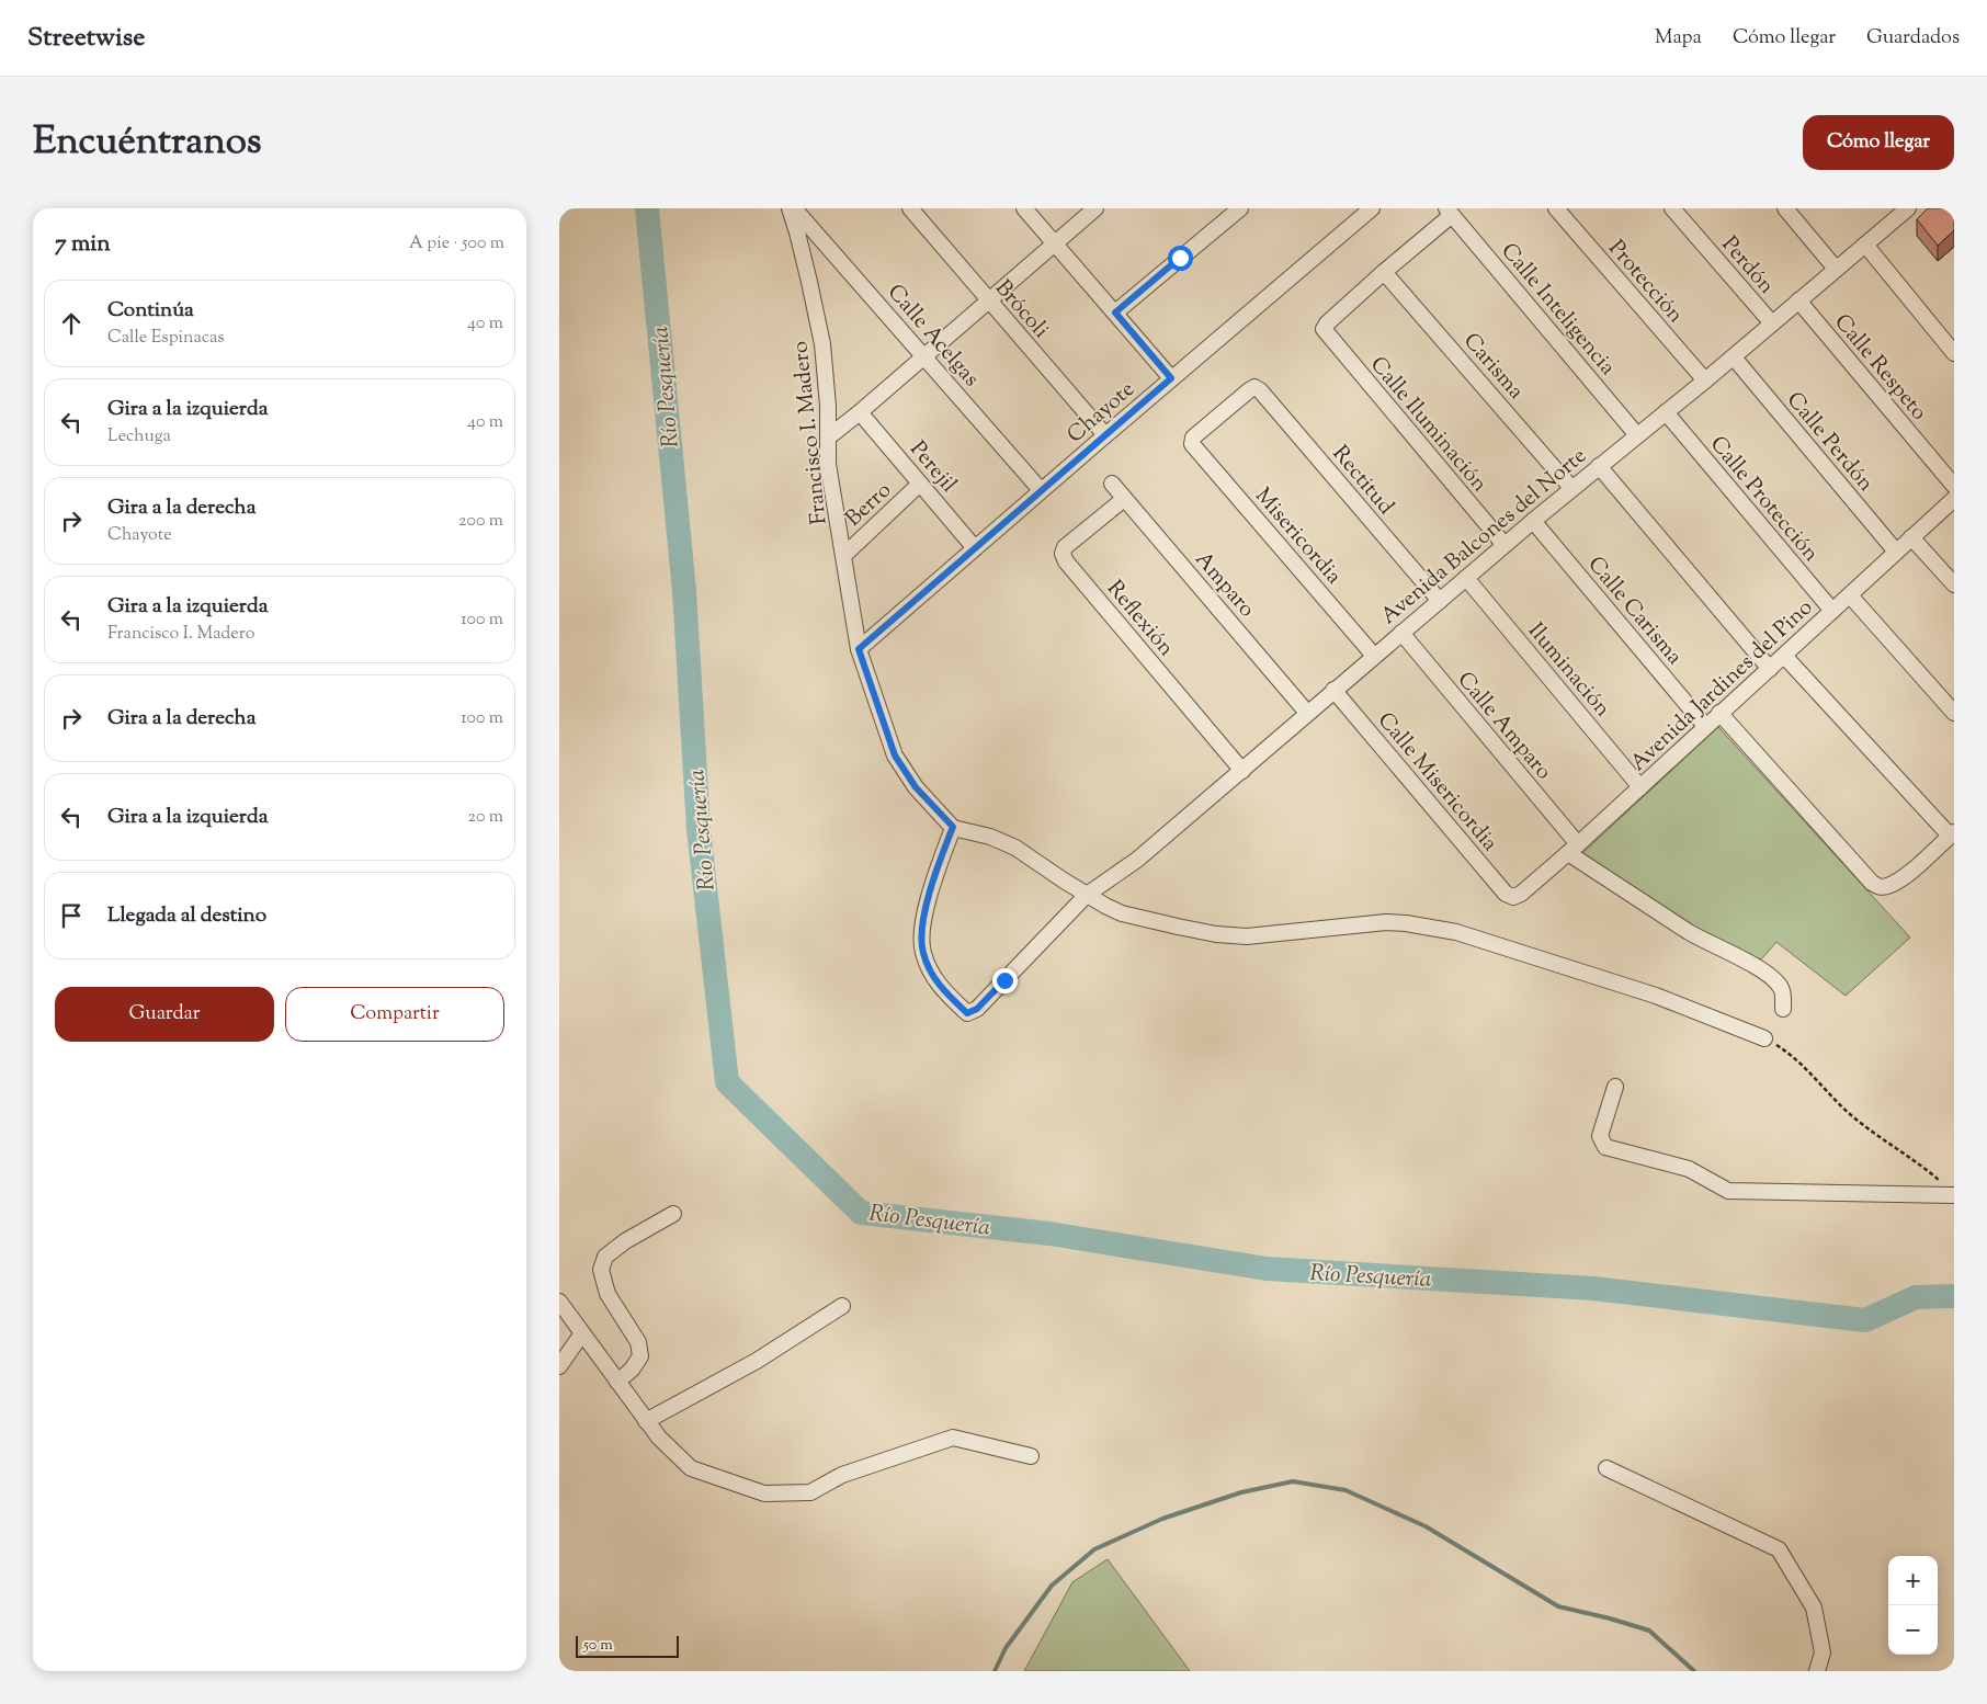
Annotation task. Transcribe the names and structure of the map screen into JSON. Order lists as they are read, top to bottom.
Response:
{
  "streets": {
    "street": [
      "Perdón",
      "Protección",
      "Brócoli",
      "Calle Inteligencia",
      "Calle Acelgas",
      "Carisma",
      "Calle Respeto",
      "Chayote",
      "Calle Iluminación",
      "Francisco I. Madero",
      "Calle Perdón",
      "Perejil",
      "Rectitud",
      "Calle Protección",
      "Berro",
      "Misericordia",
      "Avenida Balcones del Norte",
      "Amparo",
      "Calle Carisma",
      "Reflexión",
      "Iluminación",
      "Avenida Jardines del Pino",
      "Calle Amparo",
      "Calle Misericordia"
    ]
  },
  "crossings": [
    ["Perdón", "Avenida Balcones del Norte"],
    ["Protección", "Avenida Balcones del Norte"],
    ["Brócoli", "Chayote"],
    ["Calle Inteligencia", "Avenida Balcones del Norte"],
    ["Calle Acelgas", "Chayote"],
    ["Carisma", "Calle Iluminación"],
    ["Carisma", "Avenida Balcones del Norte"],
    ["Calle Respeto", "Avenida Balcones del Norte"],
    ["Chayote", "Francisco I. Madero"],
    ["Chayote", "Perejil"],
    ["Calle Iluminación", "Avenida Balcones del Norte"],
    ["Francisco I. Madero", "Berro"],
    ["Francisco I. Madero", "Avenida Balcones del Norte"],
    ["Calle Perdón", "Avenida Balcones del Norte"],
    ["Calle Perdón", "Avenida Jardines del Pino"],
    ["Perejil", "Berro"],
    ["Rectitud", "Misericordia"],
    ["Rectitud", "Avenida Balcones del Norte"],
    ["Calle Protección", "Avenida Balcones del Norte"],
    ["Calle Protección", "Avenida Jardines del Pino"],
    ["Misericordia", "Avenida Balcones del Norte"],
    ["Avenida Balcones del Norte", "Amparo"],
    ["Avenida Balcones del Norte", "Calle Carisma"],
    ["Avenida Balcones del Norte", "Reflexión"],
    ["Avenida Balcones del Norte", "Iluminación"],
    ["Avenida Balcones del Norte", "Calle Amparo"],
    ["Avenida Balcones del Norte", "Calle Misericordia"],
    ["Amparo", "Reflexión"],
    ["Calle Carisma", "Avenida Jardines del Pino"],
    ["Iluminación", "Avenida Jardines del Pino"],
    ["Avenida Jardines del Pino", "Calle Amparo"],
    ["Avenida Jardines del Pino", "Calle Misericordia"]
  ],
  "water": ["Río Pesquería"],
  "scale_bar": "50 m",
  "page": {
    "header": "Streetwise",
    "nav": ["Mapa", "Cómo llegar", "Guardados"],
    "title": "Encuéntranos",
    "buttons": [
      "Cómo llegar",
      ["Guardar", "Compartir"]
    ],
    "heading": ["7 min", "A pie · 500 m"],
    "list": [
      ["Continúa", "Calle Espinacas", "40 m"],
      ["Gira a la izquierda", "Lechuga", "40 m"],
      ["Gira a la derecha", "Chayote", "200 m"],
      ["Gira a la izquierda", "Francisco I. Madero", "100 m"],
      ["Gira a la derecha", "100 m"],
      ["Gira a la izquierda", "20 m"],
      "Llegada al destino"
    ],
    "map_buttons": ["+", "−"],
    "scale": "50 m"
  }
}
